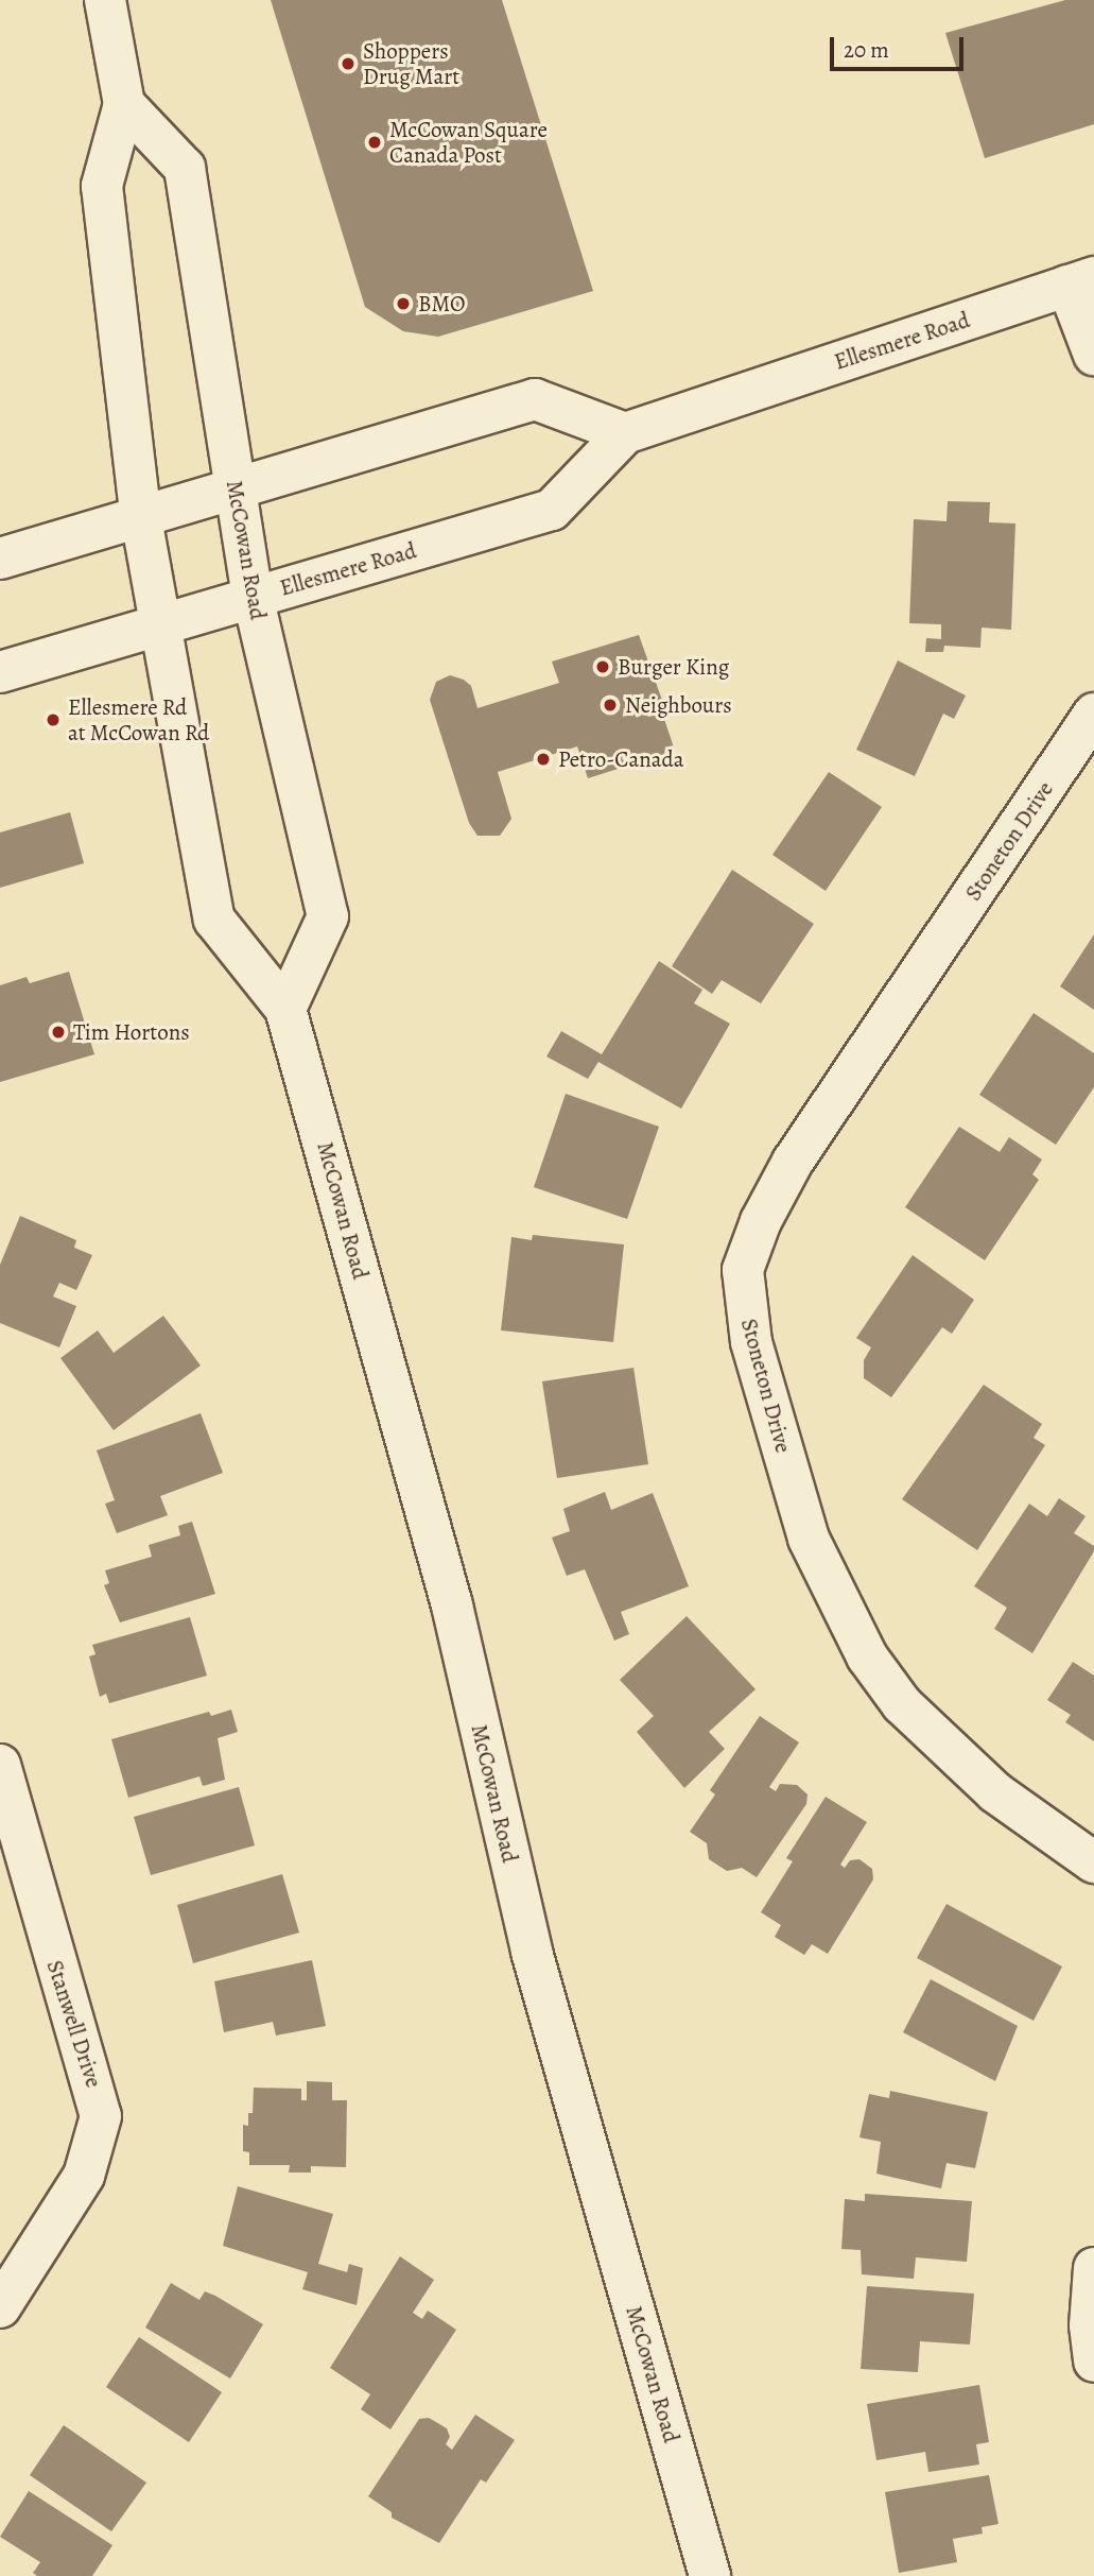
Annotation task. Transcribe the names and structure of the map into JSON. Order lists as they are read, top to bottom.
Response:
{
  "streets": {
    "main road": [
      "Ellesmere Road",
      "McCowan Road",
      "Stoneton Drive",
      "Stanwell Drive"
    ]
  },
  "crossings": [
    ["Ellesmere Road", "McCowan Road"]
  ],
  "places": [
    "Shoppers Drug Mart",
    "McCowan Square Canada Post",
    "BMO",
    "Burger King",
    "Neighbours",
    "Ellesmere Rd at McCowan Rd",
    "Petro-Canada",
    "Tim Hortons"
  ],
  "scale_bar": "20 m"
}
